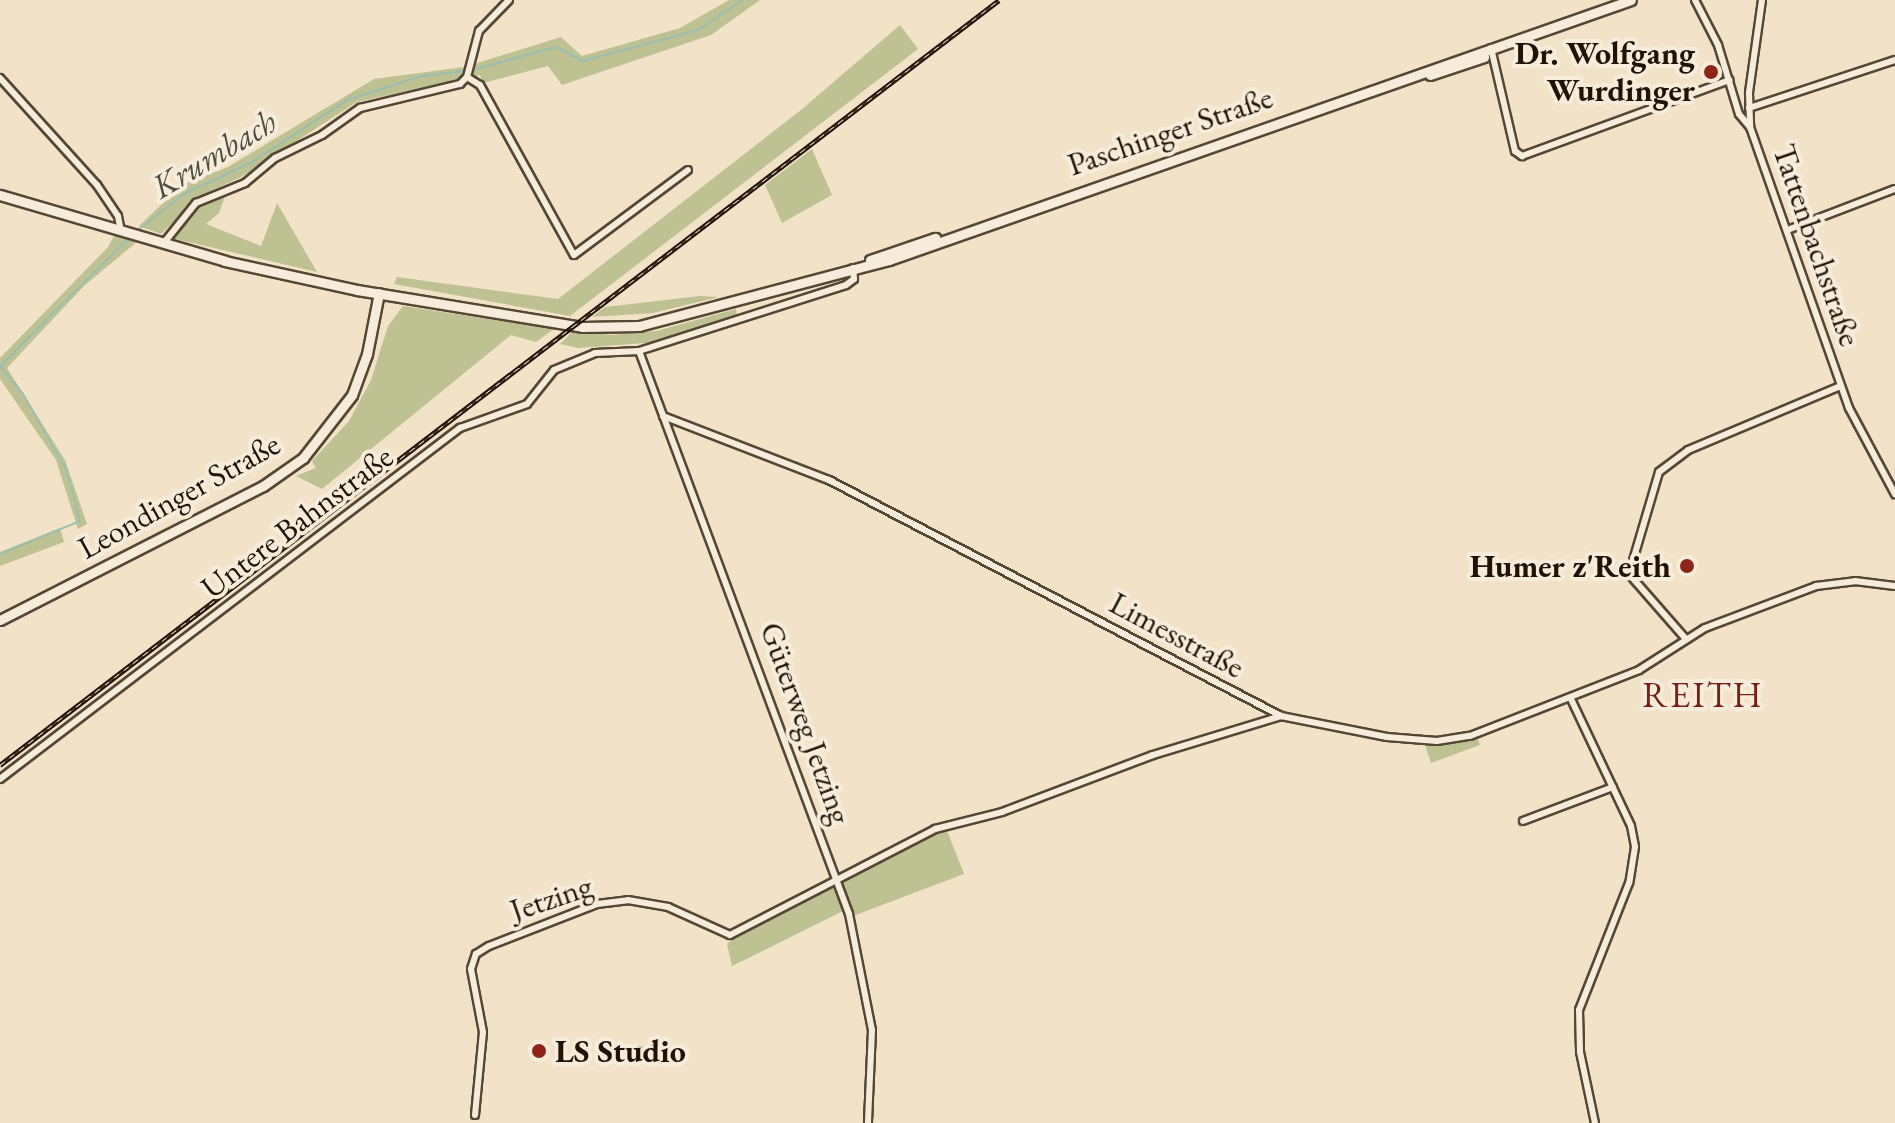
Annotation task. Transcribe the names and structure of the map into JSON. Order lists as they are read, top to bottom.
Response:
{
  "streets": {
    "street": [
      "Paschinger Straße",
      "Tattenbachstraße",
      "Leondinger Straße",
      "Untere Bahnstraße",
      "Limesstraße",
      "Güterweg Jetzing",
      "Jetzing"
    ]
  },
  "crossings": [
    ["Paschinger Straße", "Leondinger Straße"],
    ["Paschinger Straße", "Untere Bahnstraße"],
    ["Untere Bahnstraße", "Güterweg Jetzing"],
    ["Limesstraße", "Güterweg Jetzing"],
    ["Güterweg Jetzing", "Jetzing"]
  ],
  "districts": ["REITH"],
  "water": ["Krumbach"],
  "places": ["Dr. Wolfgang Wurdinger", "Humer z'Reith", "LS Studio"]
}
